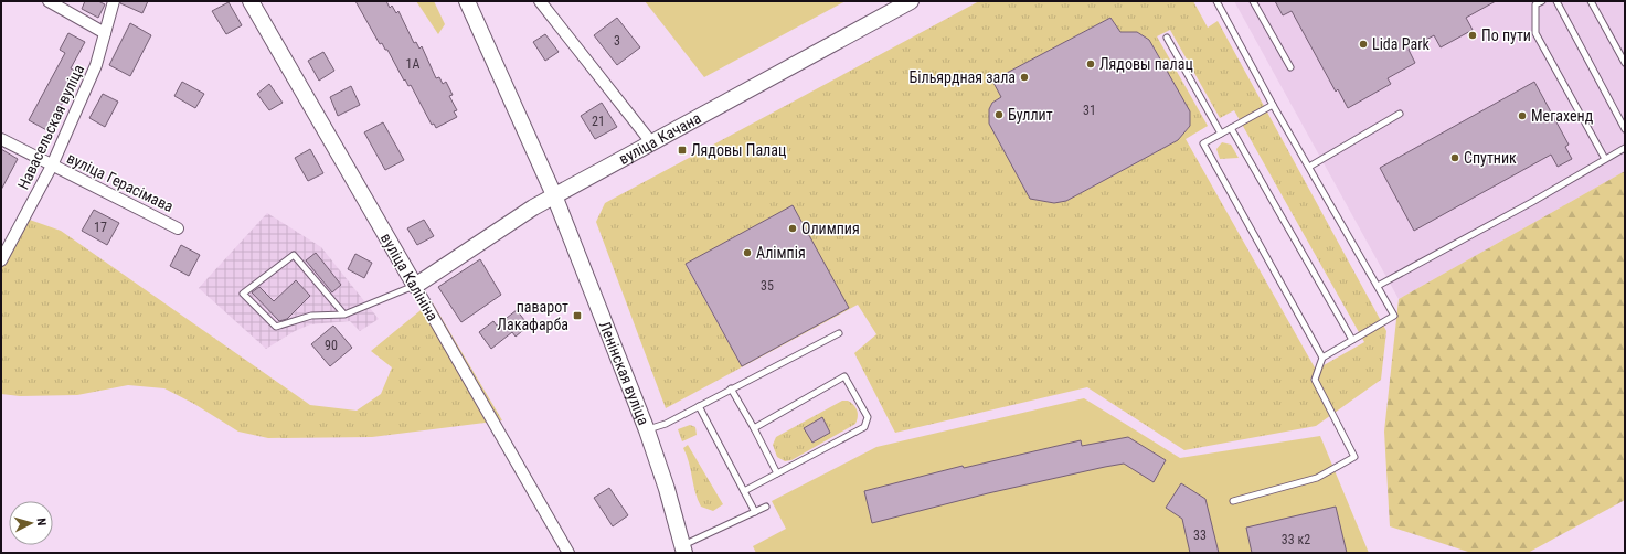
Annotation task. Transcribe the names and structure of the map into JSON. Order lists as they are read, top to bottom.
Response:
{
  "streets": {
    "main road": ["вуліца Качана", "вуліца Калініна", "Ленінская вуліца"],
    "street": ["Навасельская вуліца", "вуліца Герасімава"]
  },
  "crossings": [
    ["Навасельская вуліца", "вуліца Герасімава"],
    ["вуліца Качана", "вуліца Калініна"],
    ["вуліца Качана", "Ленінская вуліца"]
  ],
  "places": {
    "other": [
      "По пути",
      "Lida Park",
      "Лядовы палац",
      "Більярдная зала",
      "Буллит",
      "Мегахенд",
      "Спутник",
      "Олимпия",
      "Алімпія"
    ],
    "transit": ["Лядовы Палац", "паварот Лакафарба"]
  },
  "house_numbers": [
    "3",
    "1А",
    "31",
    "21",
    "17",
    "35",
    "90",
    "33",
    "33 к2"
  ],
  "north": "right"
}
